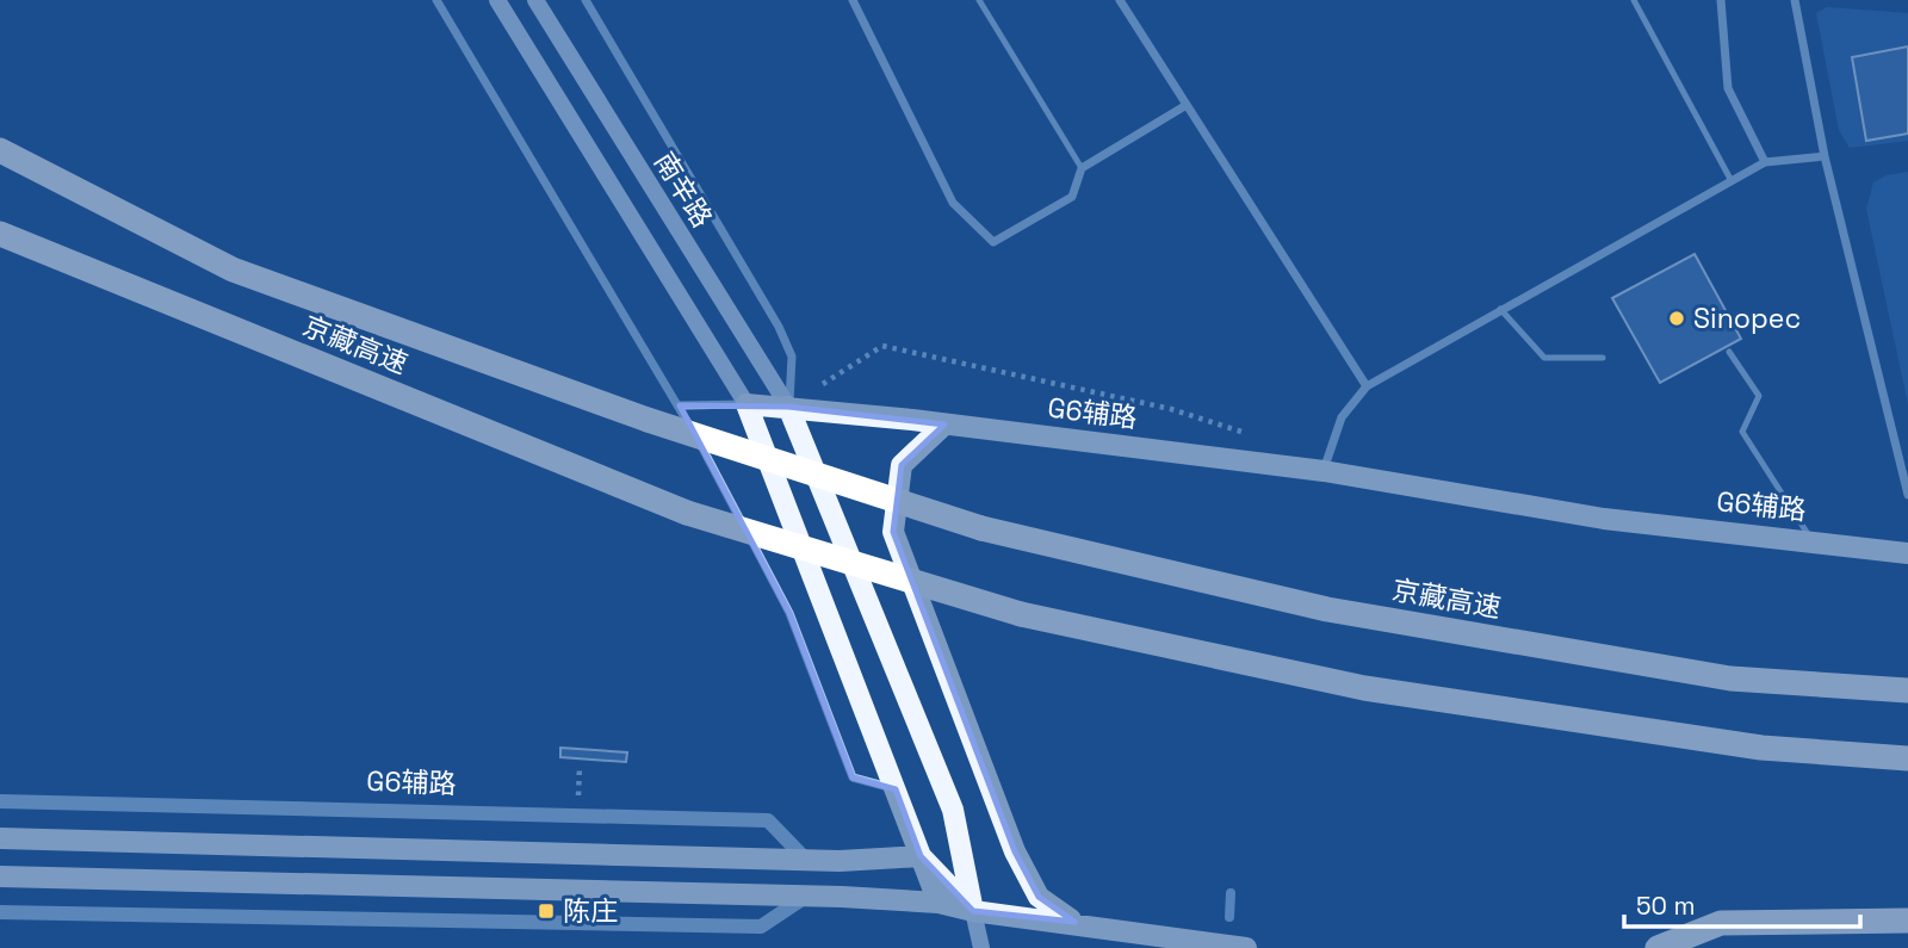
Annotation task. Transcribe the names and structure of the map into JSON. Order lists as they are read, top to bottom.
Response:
{
  "streets": {
    "highway": ["京藏高速"],
    "main road": ["南辛路", "G6辅路"]
  },
  "crossings": [
    ["南辛路", "G6辅路"]
  ],
  "places": {
    "other": ["Sinopec"],
    "transit": ["陈庄"]
  },
  "scale_bar": "50 m"
}
